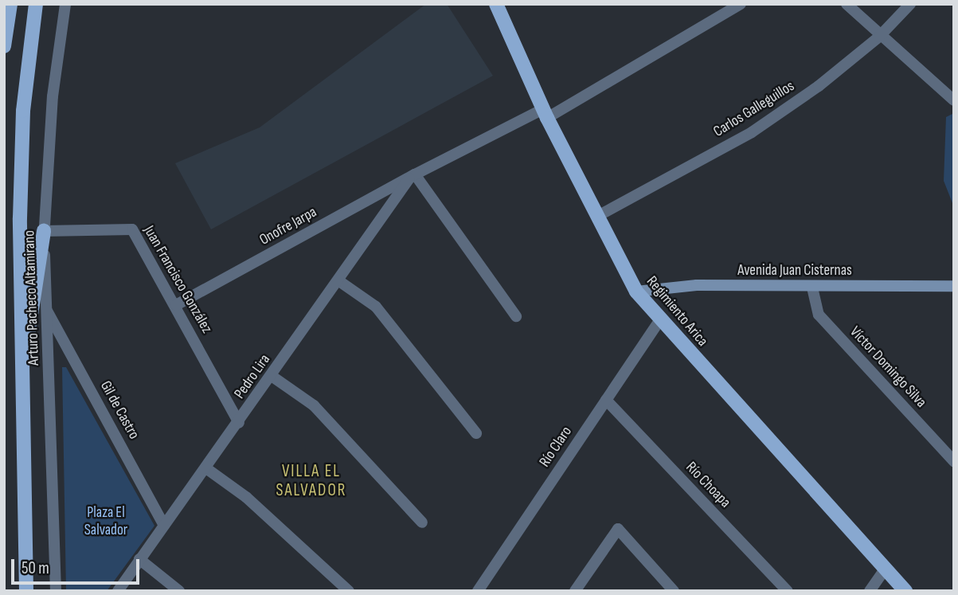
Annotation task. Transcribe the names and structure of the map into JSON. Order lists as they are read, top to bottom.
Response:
{
  "streets": {
    "main road": ["Avenida Juan Cisternas", "Regimiento Arica"],
    "street": [
      "Carlos Galleguillos",
      "Onofre Jarpa",
      "Juan Francisco González",
      "Arturo Pacheco Altamirano",
      "Víctor Domingo Silva",
      "Pedro Lira",
      "Gil de Castro",
      "Río Claro",
      "Río Choapa"
    ]
  },
  "crossings": [
    ["Carlos Galleguillos", "Regimiento Arica"],
    ["Onofre Jarpa", "Juan Francisco González"],
    ["Onofre Jarpa", "Pedro Lira"],
    ["Avenida Juan Cisternas", "Regimiento Arica"],
    ["Avenida Juan Cisternas", "Víctor Domingo Silva"],
    ["Juan Francisco González", "Arturo Pacheco Altamirano"],
    ["Juan Francisco González", "Pedro Lira"],
    ["Arturo Pacheco Altamirano", "Gil de Castro"],
    ["Regimiento Arica", "Pedro Lira"],
    ["Regimiento Arica", "Río Claro"],
    ["Pedro Lira", "Gil de Castro"],
    ["Río Claro", "Río Choapa"]
  ],
  "districts": ["VILLA EL SALVADOR"],
  "parks": ["Plaza El Salvador"],
  "scale_bar": "50 m"
}
